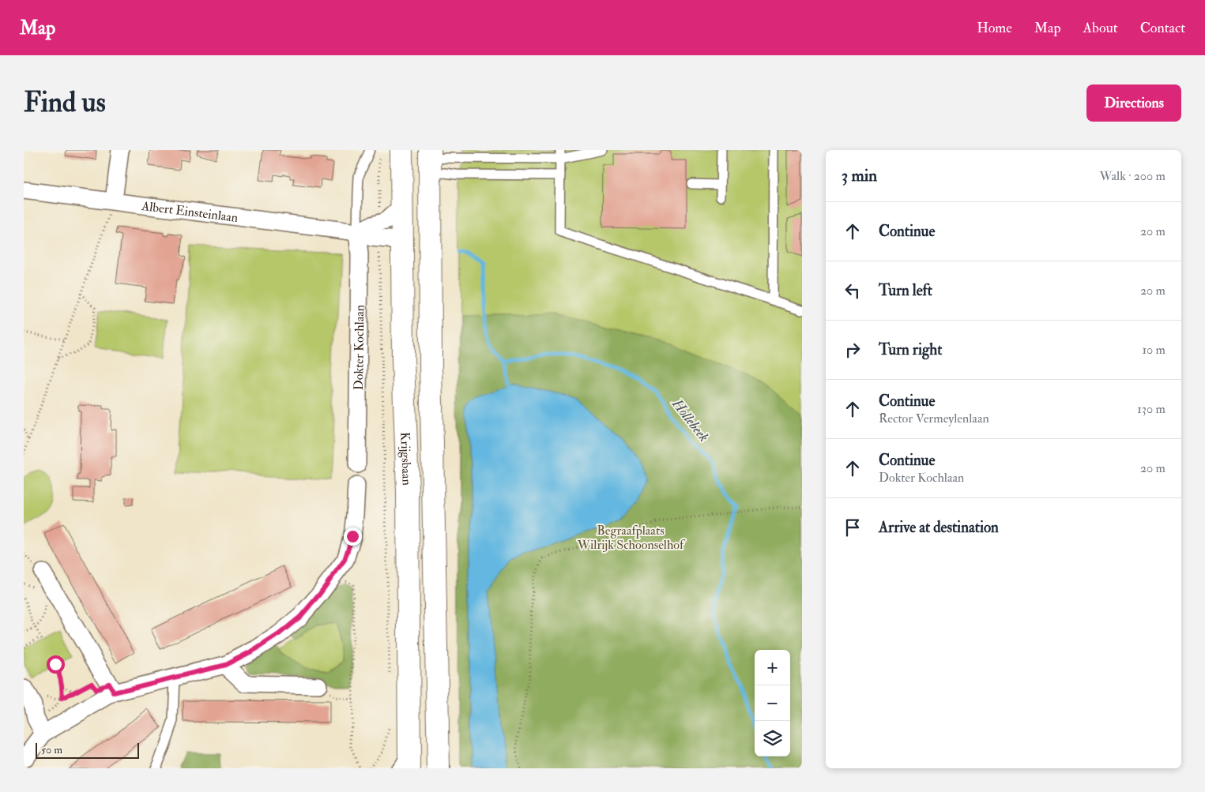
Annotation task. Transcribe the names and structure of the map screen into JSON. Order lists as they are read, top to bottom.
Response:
{
  "streets": {
    "main road": ["Krijgsbaan"],
    "street": ["Albert Einsteinlaan", "Dokter Kochlaan"]
  },
  "crossings": [
    ["Albert Einsteinlaan", "Dokter Kochlaan"],
    ["Albert Einsteinlaan", "Krijgsbaan"]
  ],
  "water": ["Hollebeek"],
  "parks": ["Begraafplaats Wilrijk Schoonselhof"],
  "scale_bar": "50 m",
  "page": {
    "header": "Map",
    "nav": [
      "Home",
      "Map",
      "About",
      "Contact"
    ],
    "buttons": "Directions",
    "title": "Find us",
    "heading": ["3 min", "Walk · 200 m"],
    "list": [
      ["Continue", "20 m"],
      ["Turn left", "20 m"],
      ["Turn right", "10 m"],
      ["Continue", "Rector Vermeylenlaan", "130 m"],
      ["Continue", "Dokter Kochlaan", "20 m"],
      "Arrive at destination"
    ],
    "map_buttons": ["+", "−"],
    "scale": "50 m"
  }
}
